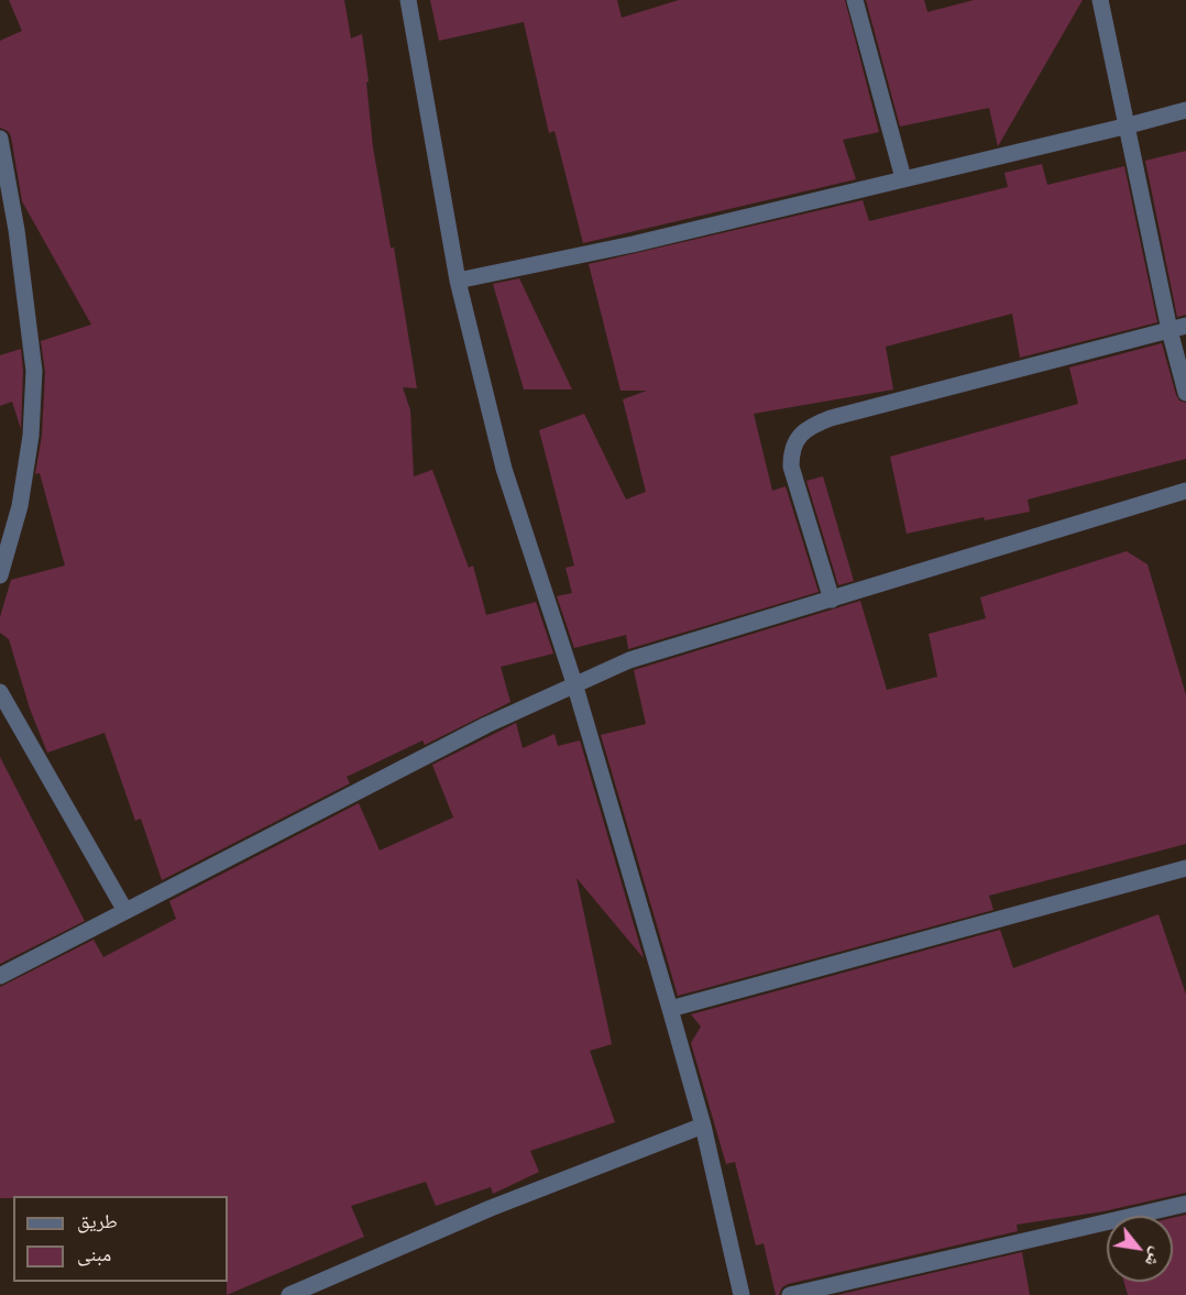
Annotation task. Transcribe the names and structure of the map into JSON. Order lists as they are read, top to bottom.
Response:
{
  "legend": ["طريق", "مبنى"],
  "north": "bottom right"
}
